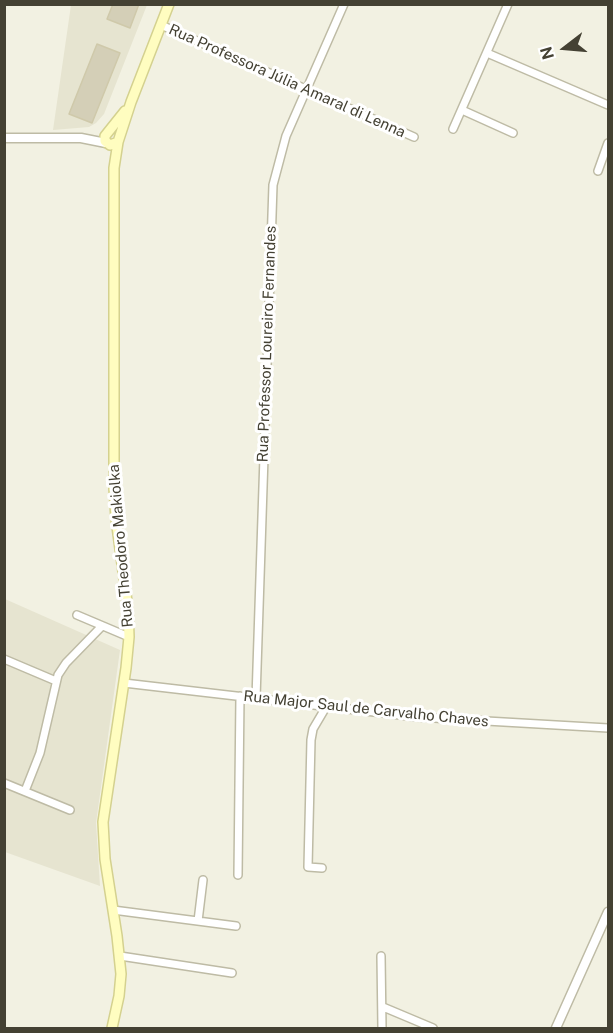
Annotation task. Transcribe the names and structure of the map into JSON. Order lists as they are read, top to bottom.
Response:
{
  "streets": {
    "main road": ["Rua Theodoro Makiolka"],
    "street": ["Rua Professora Júlia Amaral di Lenna", "Rua Professor Loureiro Fernandes", "Rua Major Saul de Carvalho Chaves"]
  },
  "crossings": [
    ["Rua Professora Júlia Amaral di Lenna", "Rua Professor Loureiro Fernandes"],
    ["Rua Professora Júlia Amaral di Lenna", "Rua Theodoro Makiolka"],
    ["Rua Professor Loureiro Fernandes", "Rua Major Saul de Carvalho Chaves"],
    ["Rua Theodoro Makiolka", "Rua Major Saul de Carvalho Chaves"]
  ],
  "north": "left"
}
